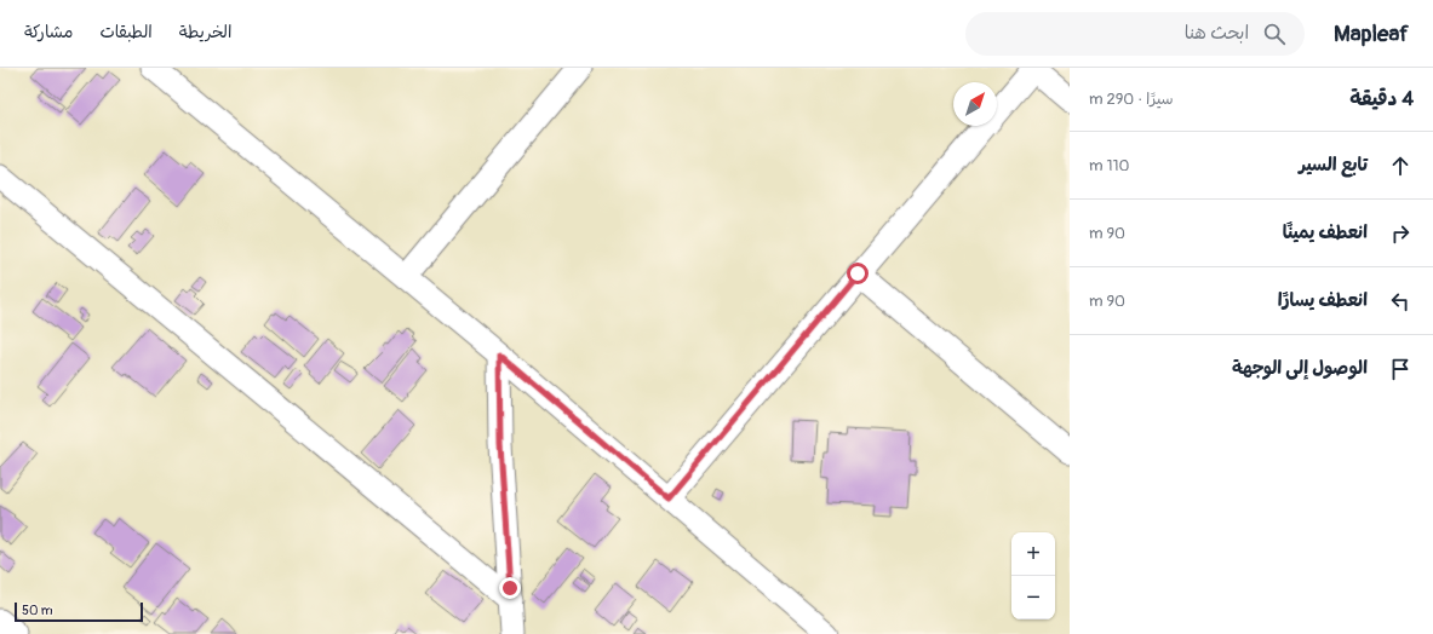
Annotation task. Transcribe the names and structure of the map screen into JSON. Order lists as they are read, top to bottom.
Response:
{
  "scale_bar": "50 m",
  "north": "top right",
  "page": {
    "header": "Mapleaf",
    "search": "ابحث هنا",
    "nav": ["الخريطة", "الطبقات", "مشاركة"],
    "heading": ["4 دقيقة", "سيرًا · 290 m"],
    "list": [
      ["تابع السير", "110 m"],
      ["انعطف يمينًا", "90 m"],
      ["انعطف يسارًا", "90 m"],
      "الوصول إلى الوجهة"
    ],
    "map_buttons": ["+", "−"],
    "scale": "50 m"
  }
}
